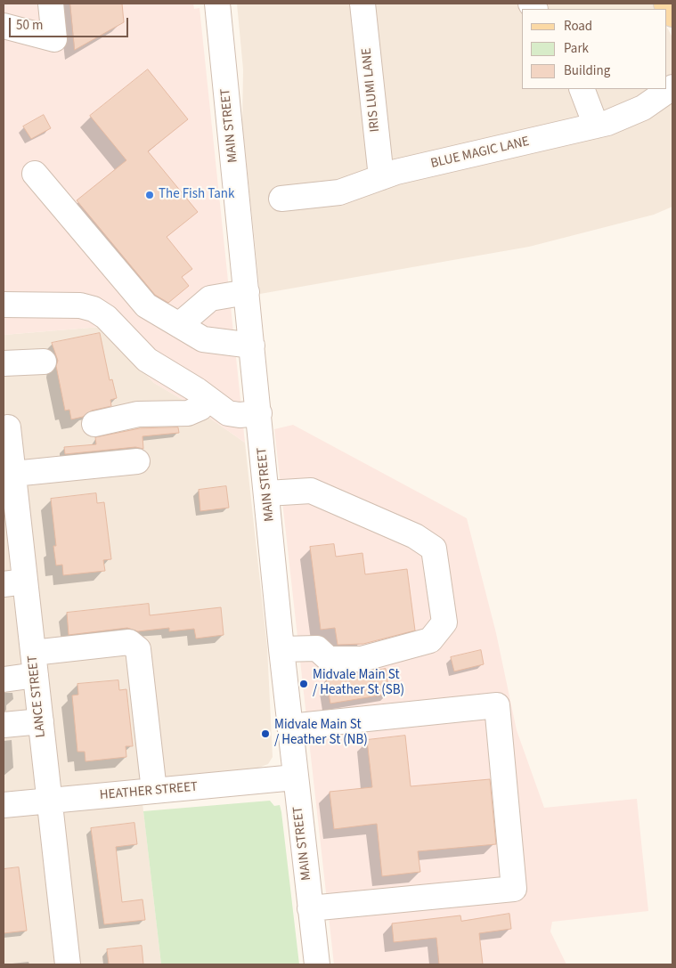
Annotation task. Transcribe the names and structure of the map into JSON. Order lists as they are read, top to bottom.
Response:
{
  "streets": {
    "street": [
      "IRIS LUMI LANE",
      "MAIN STREET",
      "BLUE MAGIC LANE",
      "LANCE STREET",
      "HEATHER STREET"
    ]
  },
  "crossings": [
    ["IRIS LUMI LANE", "BLUE MAGIC LANE"],
    ["MAIN STREET", "HEATHER STREET"],
    ["LANCE STREET", "HEATHER STREET"]
  ],
  "places": ["The Fish Tank", "Midvale Main St / Heather St (SB)", "Midvale Main St / Heather St (NB)"],
  "legend": ["Road", "Park", "Building"],
  "scale_bar": "50 m"
}
